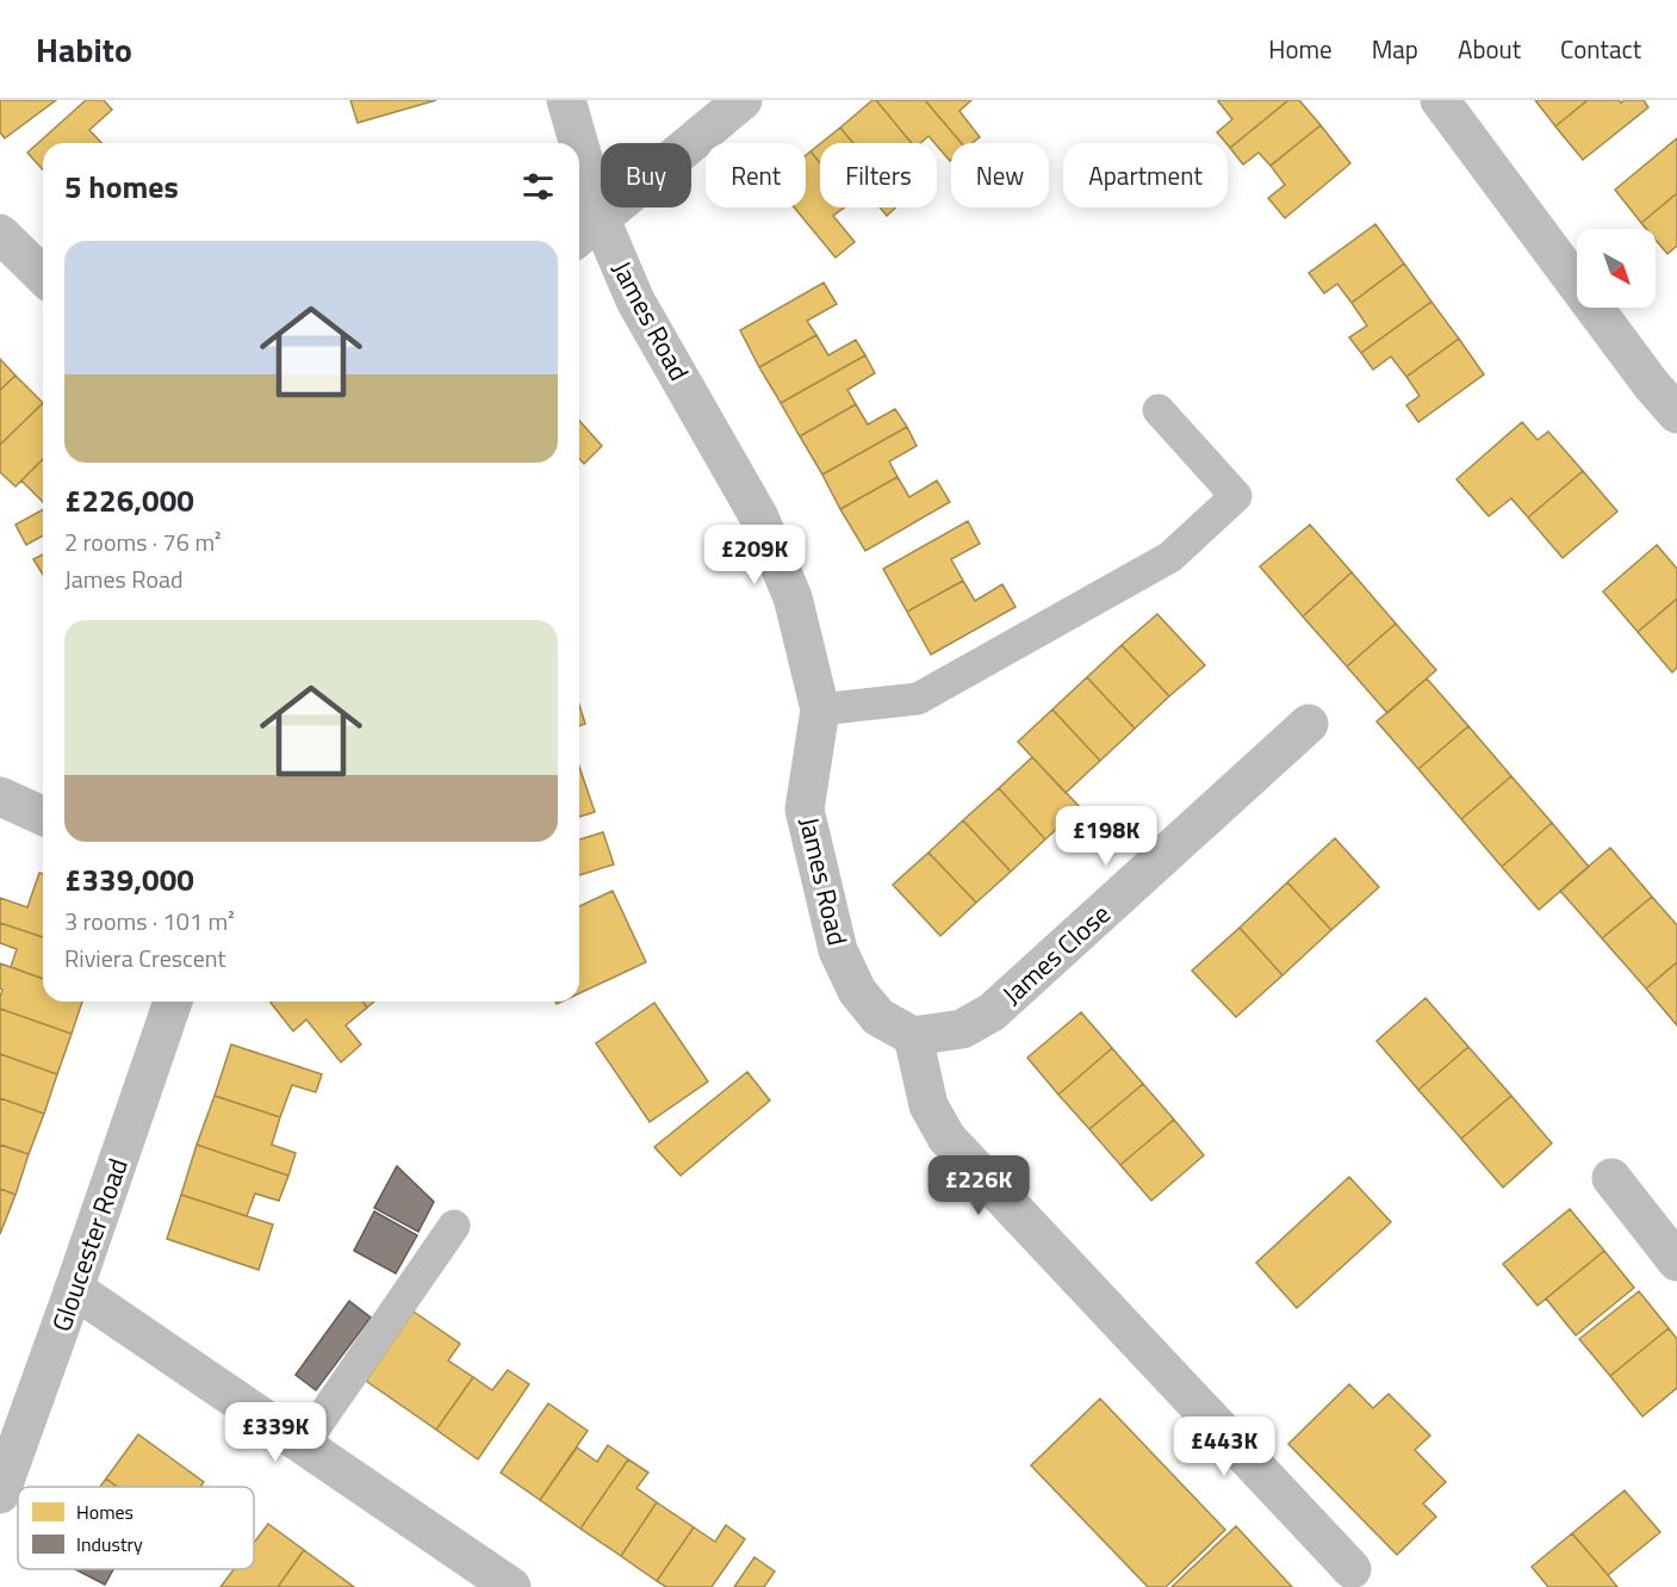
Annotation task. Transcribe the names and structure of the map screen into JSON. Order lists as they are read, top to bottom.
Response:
{
  "streets": {
    "street": ["James Road", "James Close", "Gloucester Road"]
  },
  "crossings": [
    ["James Road", "James Close"]
  ],
  "legend": ["Homes", "Industry"],
  "north": "bottom right",
  "page": {
    "header": "Habito",
    "nav": [
      "Home",
      "Map",
      "About",
      "Contact"
    ],
    "chip": [
      "Buy",
      "Rent",
      "Filters",
      "New",
      "Apartment"
    ],
    "heading": "5 homes",
    "list": [
      {
        "name": "£226,000",
        "note": "2 rooms · 76 m² · James Road"
      },
      {
        "name": "£339,000",
        "note": "3 rooms · 101 m² · Riviera Crescent"
      }
    ],
    "price": [
      "£209K",
      "£198K",
      "£226K",
      "£339K",
      "£443K"
    ]
  }
}
